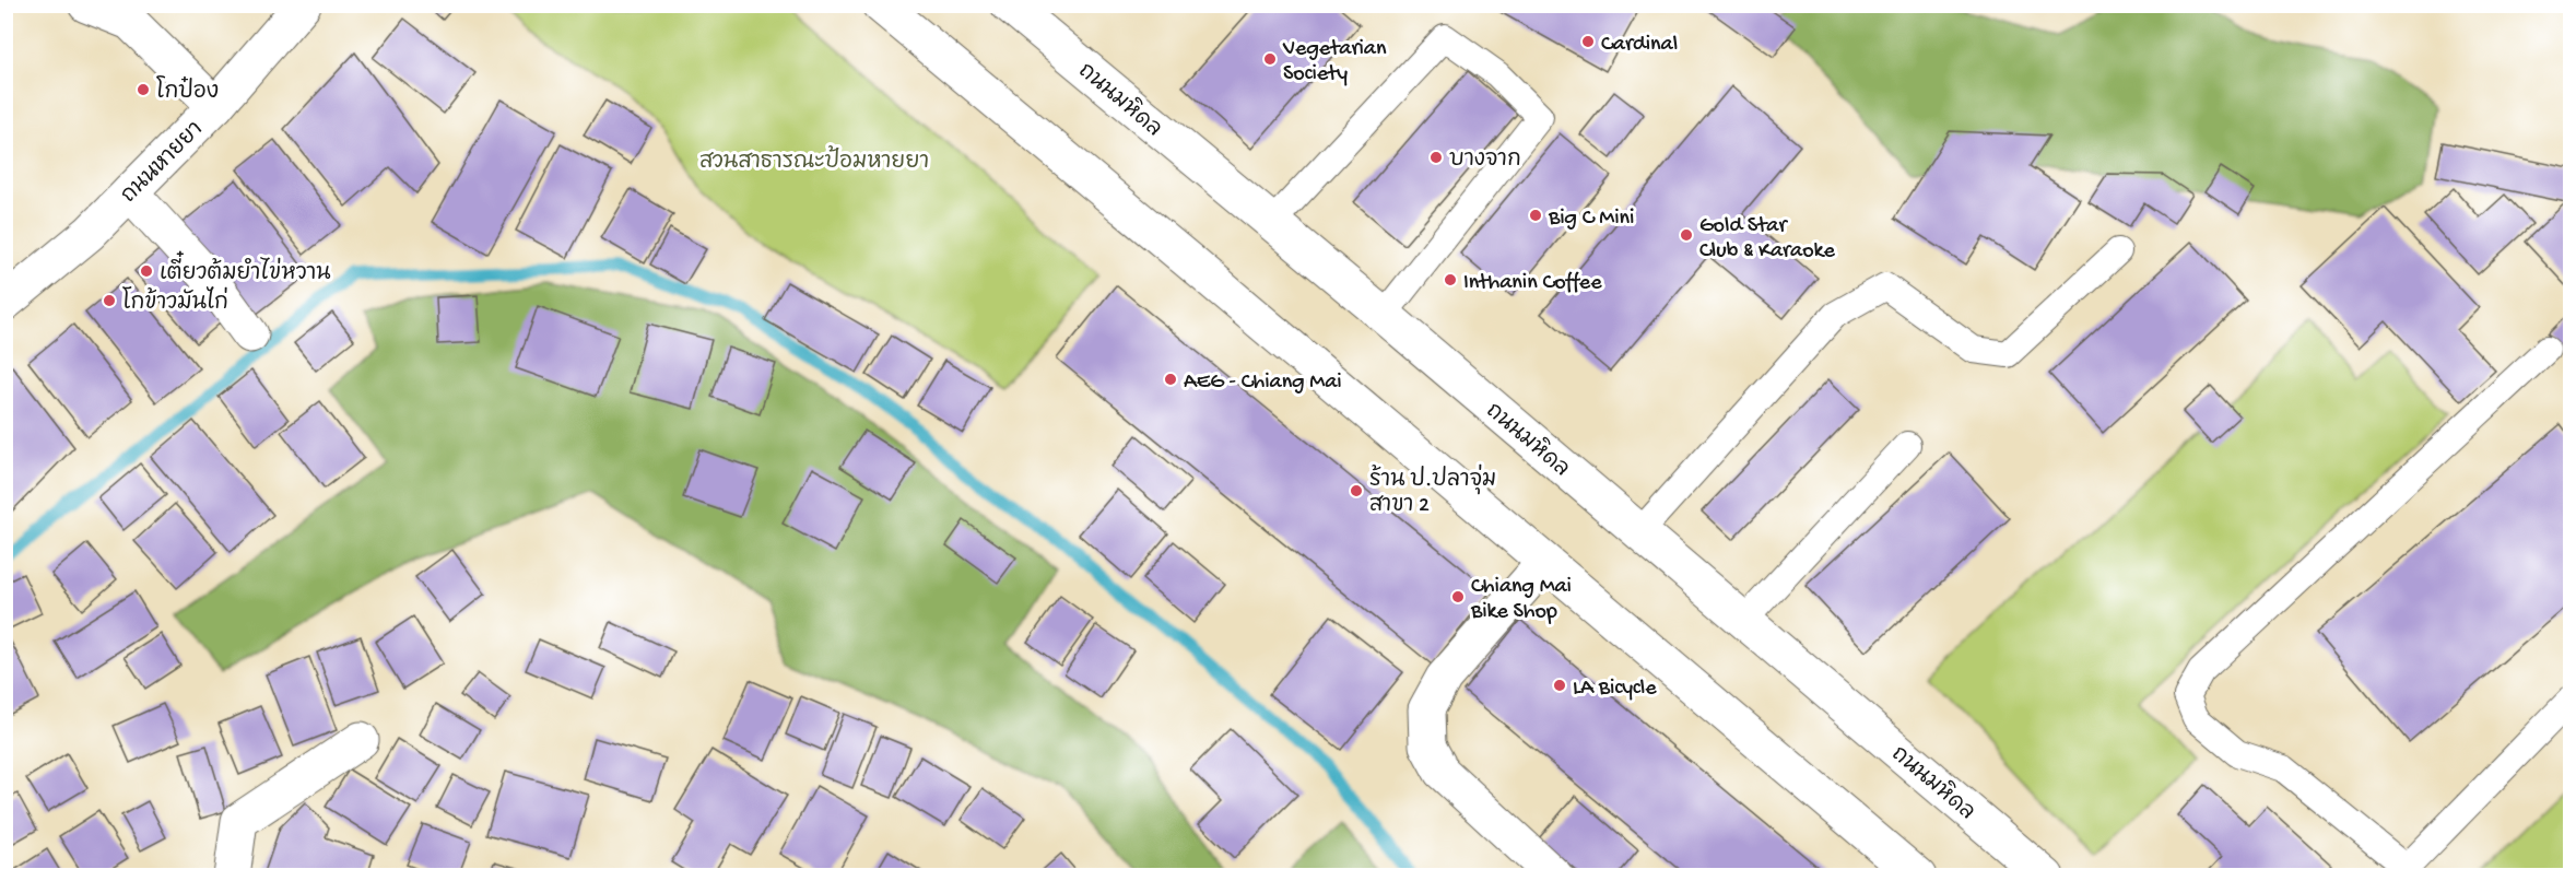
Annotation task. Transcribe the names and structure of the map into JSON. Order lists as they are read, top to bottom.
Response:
{
  "streets": {
    "main road": ["ถนนมหิดล", "ถนนหายยา"]
  },
  "parks": ["สวนสาธารณะป้อมหายยา"],
  "places": [
    "Cardinal",
    "Vegetarian Society",
    "โกป๋อง",
    "บางจาก",
    "Big C Mini",
    "Gold Star Club & Karaoke",
    "เตี๋ยวต้มยำไข่หวาน",
    "Inthanin Coffee",
    "โกข้าวมันไก่",
    "AEG - Chiang Mai",
    "ร้าน ป.ปลาจุ่ม สาขา 2",
    "Chiang Mai Bike Shop",
    "LA Bicycle"
  ]
}
